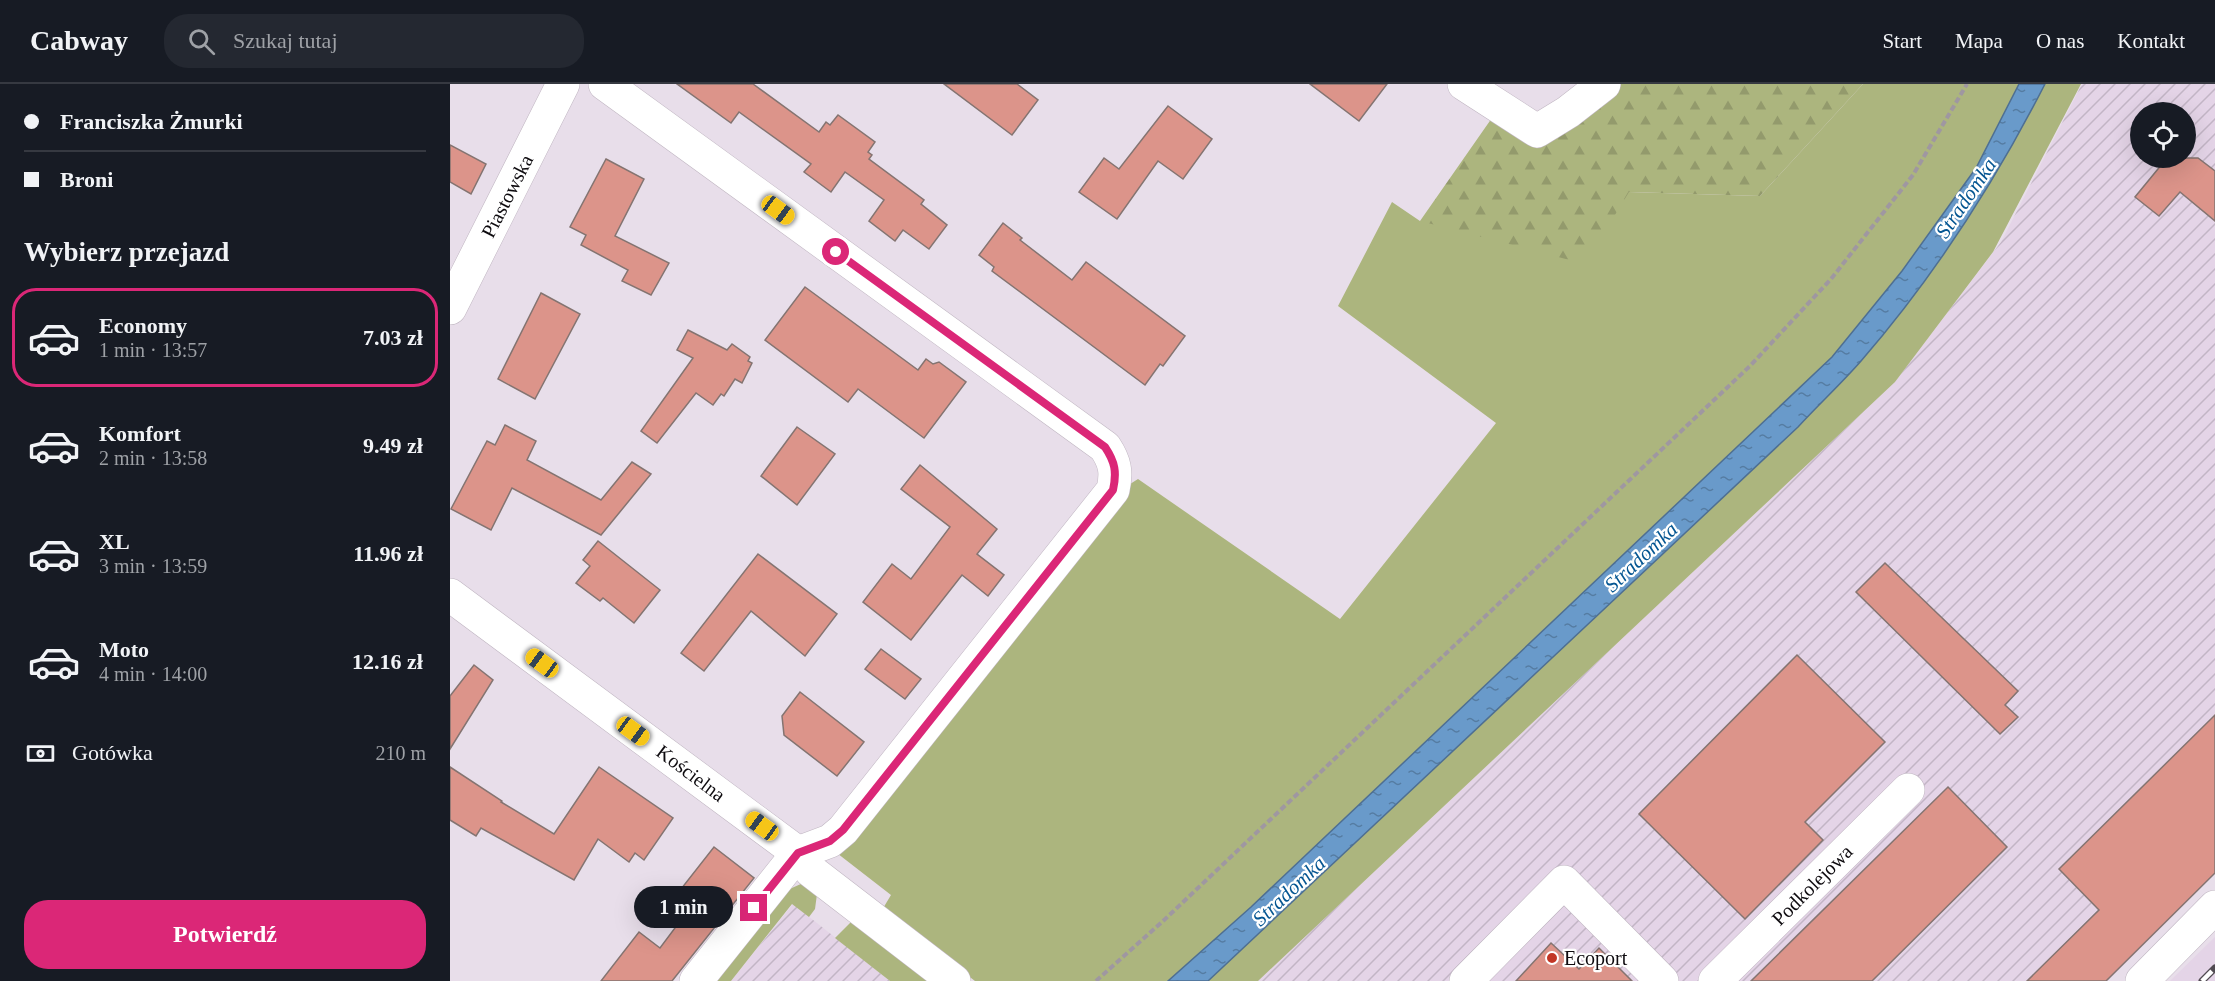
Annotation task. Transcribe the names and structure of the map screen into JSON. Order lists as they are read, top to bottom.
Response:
{
  "streets": {
    "street": ["Piastowska", "Kościelna", "Podkolejowa"]
  },
  "water": ["Stradomka"],
  "places": ["Ecoport"],
  "page": {
    "header": "Cabway",
    "search": "Szukaj tutaj",
    "nav": [
      "Start",
      "Mapa",
      "O nas",
      "Kontakt"
    ],
    "banner": ["Franciszka Żmurki", "Broni"],
    "heading": "Wybierz przejazd",
    "list": [
      {
        "name": "Economy",
        "note": "1 min · 13:57",
        "value": "7.03 zł"
      },
      {
        "name": "Komfort",
        "note": "2 min · 13:58",
        "value": "9.49 zł"
      },
      {
        "name": "XL",
        "note": "3 min · 13:59",
        "value": "11.96 zł"
      },
      {
        "name": "Moto",
        "note": "4 min · 14:00",
        "value": "12.16 zł"
      }
    ],
    "pay": ["Gotówka", "210 m"],
    "bubble": "1 min",
    "buttons": "Potwierdź"
  }
}
